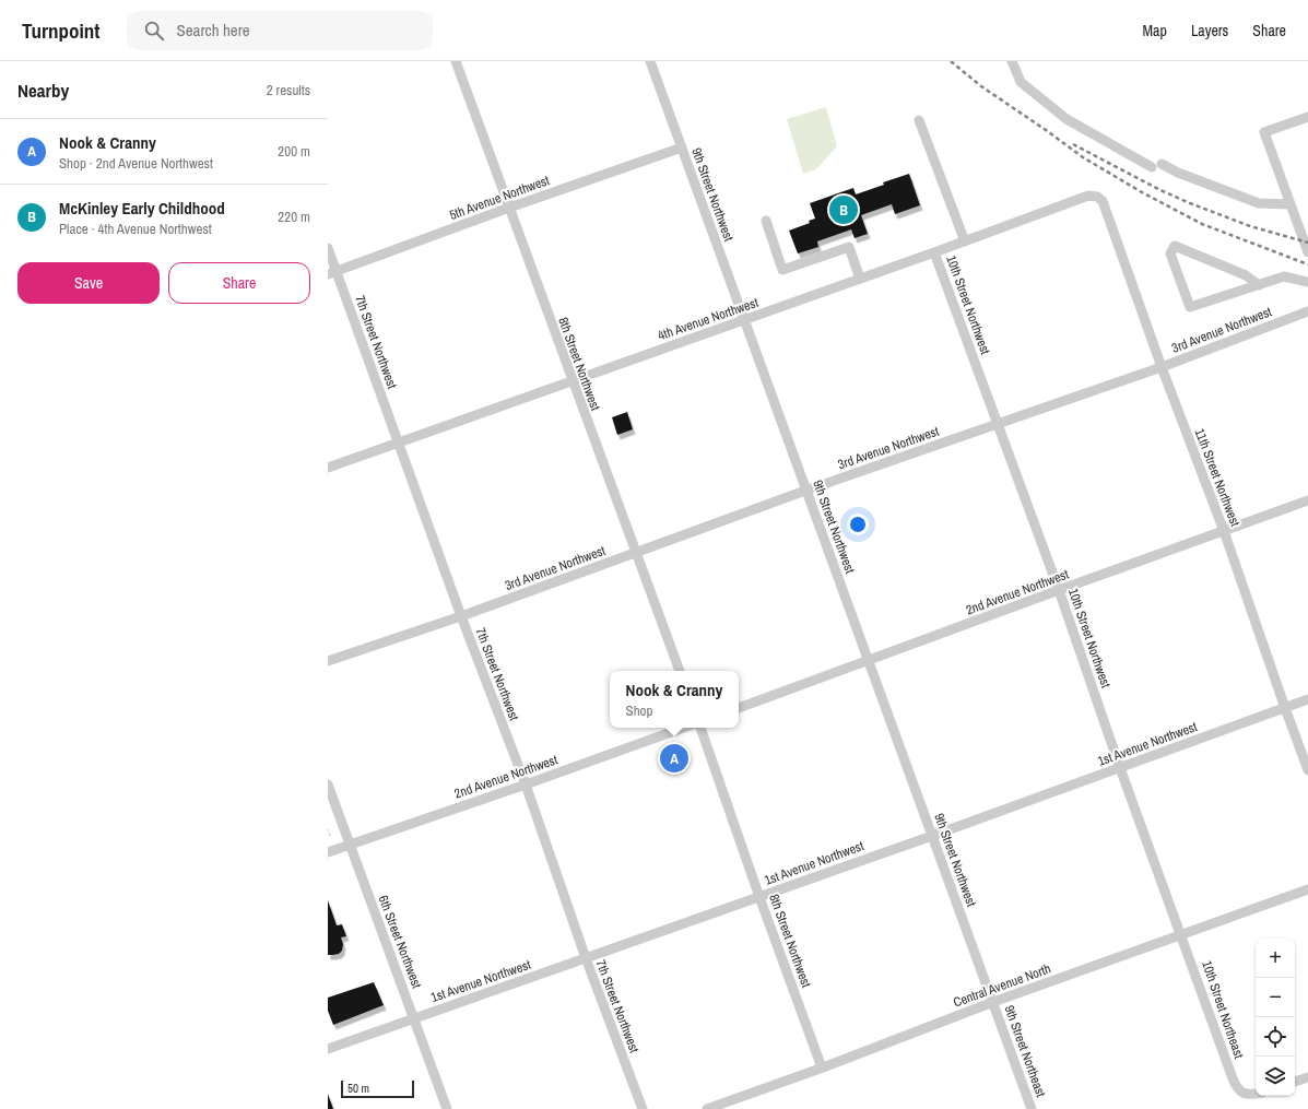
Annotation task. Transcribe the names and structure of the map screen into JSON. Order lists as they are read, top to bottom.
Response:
{
  "streets": {
    "street": [
      "9th Street Northwest",
      "5th Avenue Northwest",
      "10th Street Northwest",
      "4th Avenue Northwest",
      "3rd Avenue Northwest",
      "7th Street Northwest",
      "8th Street Northwest",
      "11th Street Northwest",
      "2nd Avenue Northwest",
      "1st Avenue Northwest",
      "6th Street Northwest",
      "Central Avenue North",
      "10th Street Northeast",
      "9th Street Northeast"
    ]
  },
  "crossings": [
    ["9th Street Northwest", "5th Avenue Northwest"],
    ["9th Street Northwest", "4th Avenue Northwest"],
    ["9th Street Northwest", "3rd Avenue Northwest"],
    ["9th Street Northwest", "2nd Avenue Northwest"],
    ["9th Street Northwest", "1st Avenue Northwest"],
    ["9th Street Northwest", "Central Avenue North"],
    ["9th Street Northwest", "9th Street Northeast"],
    ["5th Avenue Northwest", "7th Street Northwest"],
    ["5th Avenue Northwest", "8th Street Northwest"],
    ["10th Street Northwest", "4th Avenue Northwest"],
    ["10th Street Northwest", "3rd Avenue Northwest"],
    ["10th Street Northwest", "2nd Avenue Northwest"],
    ["10th Street Northwest", "1st Avenue Northwest"],
    ["10th Street Northwest", "Central Avenue North"],
    ["10th Street Northwest", "10th Street Northeast"],
    ["4th Avenue Northwest", "7th Street Northwest"],
    ["4th Avenue Northwest", "8th Street Northwest"],
    ["4th Avenue Northwest", "11th Street Northwest"],
    ["3rd Avenue Northwest", "7th Street Northwest"],
    ["3rd Avenue Northwest", "8th Street Northwest"],
    ["3rd Avenue Northwest", "11th Street Northwest"],
    ["7th Street Northwest", "2nd Avenue Northwest"],
    ["7th Street Northwest", "1st Avenue Northwest"],
    ["8th Street Northwest", "1st Avenue Northwest"],
    ["8th Street Northwest", "Central Avenue North"],
    ["11th Street Northwest", "2nd Avenue Northwest"],
    ["11th Street Northwest", "1st Avenue Northwest"],
    ["2nd Avenue Northwest", "6th Street Northwest"],
    ["1st Avenue Northwest", "6th Street Northwest"],
    ["Central Avenue North", "10th Street Northeast"],
    ["Central Avenue North", "9th Street Northeast"]
  ],
  "scale_bar": "50 m",
  "page": {
    "header": "Turnpoint",
    "search": "Search here",
    "nav": ["Map", "Layers", "Share"],
    "heading": ["Nearby", "2 results"],
    "list": [
      {
        "mark": "A",
        "name": "Nook & Cranny",
        "note": "Shop · 2nd Avenue Northwest",
        "value": "200 m"
      },
      {
        "mark": "B",
        "name": "McKinley Early Childhood",
        "note": "Place · 4th Avenue Northwest",
        "value": "220 m"
      }
    ],
    "pins": ["B", "A"],
    "buttons": ["Save", "Share"],
    "popup": ["Nook & Cranny", "Shop"],
    "map_buttons": ["+", "−"],
    "scale": "50 m"
  }
}
